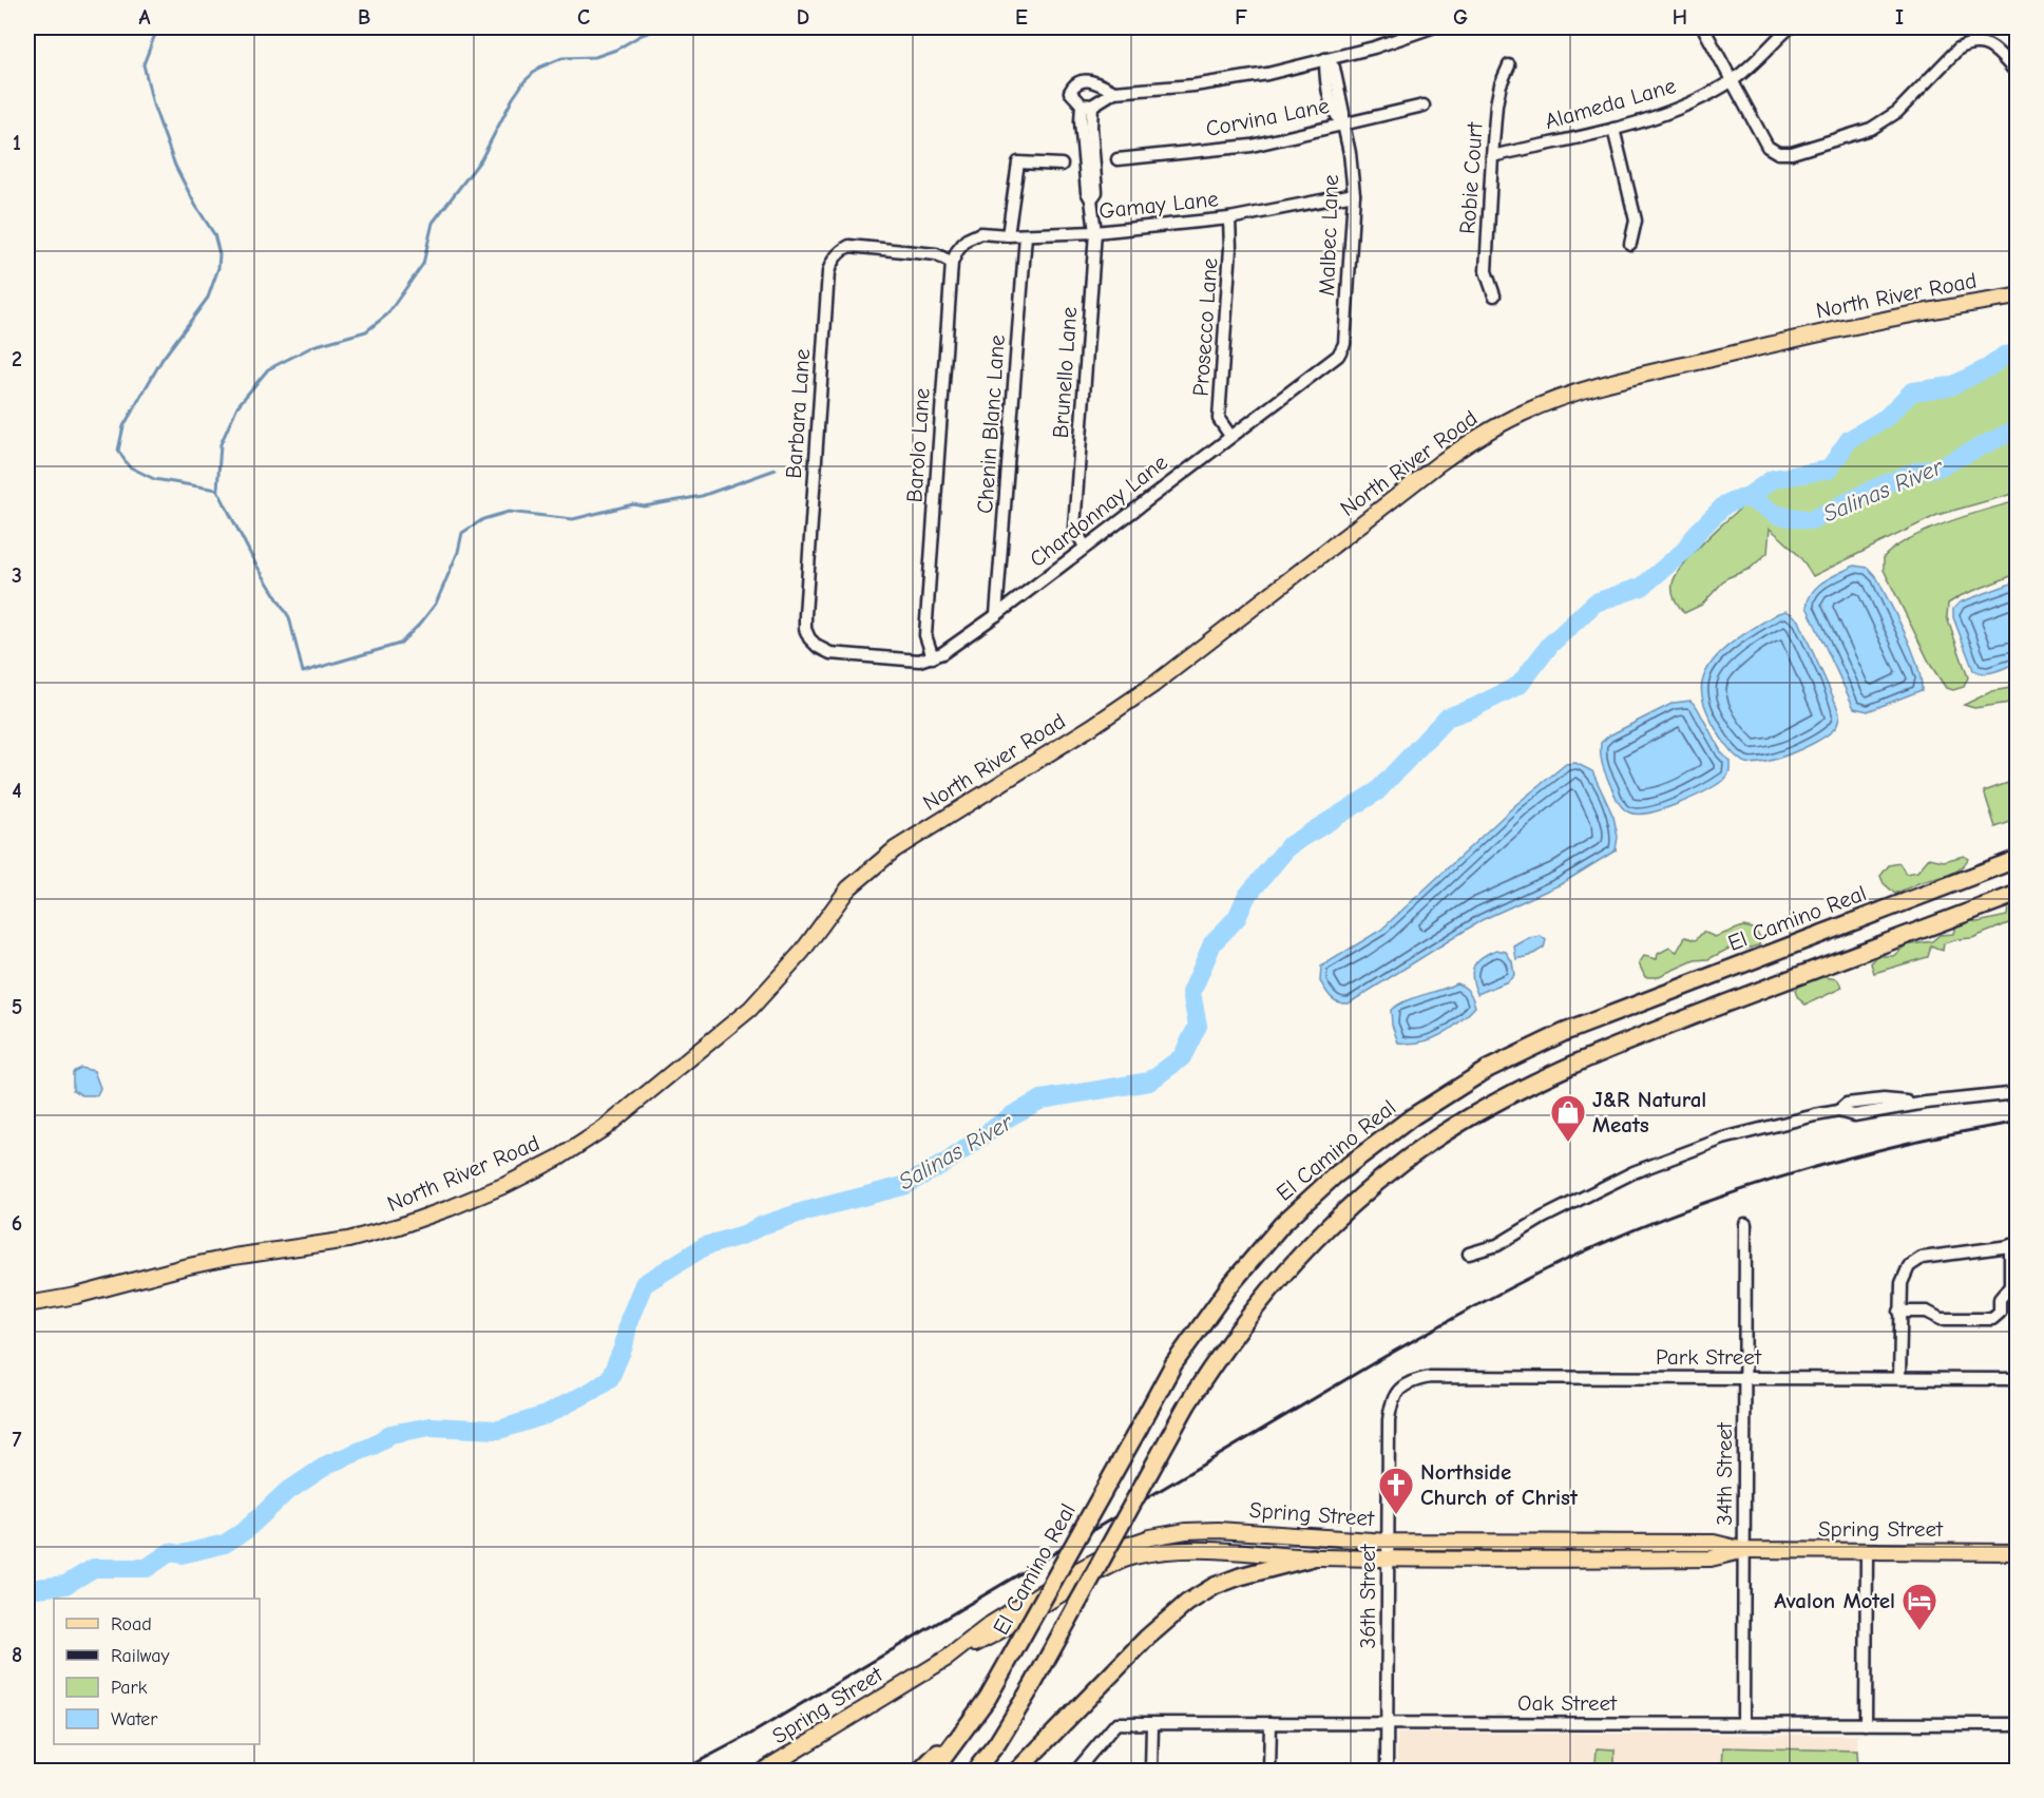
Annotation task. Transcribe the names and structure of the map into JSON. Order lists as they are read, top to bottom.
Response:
{
  "streets": {
    "highway": ["El Camino Real"],
    "main road": ["North River Road", "Spring Street"],
    "street": [
      "Alameda Lane",
      "Corvina Lane",
      "Robie Court",
      "Gamay Lane",
      "Malbec Lane",
      "Prosecco Lane",
      "Brunello Lane",
      "Barbara Lane",
      "Chenin Blanc Lane",
      "Barolo Lane",
      "Chardonnay Lane",
      "Park Street",
      "34th Street",
      "36th Street",
      "Oak Street"
    ]
  },
  "crossings": [
    ["Alameda Lane", "Robie Court"],
    ["Corvina Lane", "Malbec Lane"],
    ["Gamay Lane", "Malbec Lane"],
    ["Gamay Lane", "Prosecco Lane"],
    ["Gamay Lane", "Brunello Lane"],
    ["Gamay Lane", "Chenin Blanc Lane"],
    ["Gamay Lane", "Barolo Lane"],
    ["Malbec Lane", "Chardonnay Lane"],
    ["Prosecco Lane", "Chardonnay Lane"],
    ["Brunello Lane", "Chardonnay Lane"],
    ["Barbara Lane", "Barolo Lane"],
    ["Barbara Lane", "Chardonnay Lane"],
    ["Chenin Blanc Lane", "Chardonnay Lane"],
    ["Barolo Lane", "Chardonnay Lane"],
    ["Park Street", "34th Street"],
    ["Park Street", "36th Street"],
    ["34th Street", "Spring Street"],
    ["34th Street", "Oak Street"],
    ["Spring Street", "36th Street"],
    ["36th Street", "Oak Street"]
  ],
  "water": ["Salinas River"],
  "places": {
    "shop": ["J&R Natural Meats"],
    "church": ["Northside Church of Christ"],
    "hotel": ["Avalon Motel"]
  },
  "legend": [
    "Road",
    "Railway",
    "Park",
    "Water"
  ],
  "grid": {
    "columns": [
      "A",
      "B",
      "C",
      "D",
      "E",
      "F",
      "G",
      "H",
      "I"
    ],
    "rows": [
      "1",
      "2",
      "3",
      "4",
      "5",
      "6",
      "7",
      "8"
    ]
  }
}
